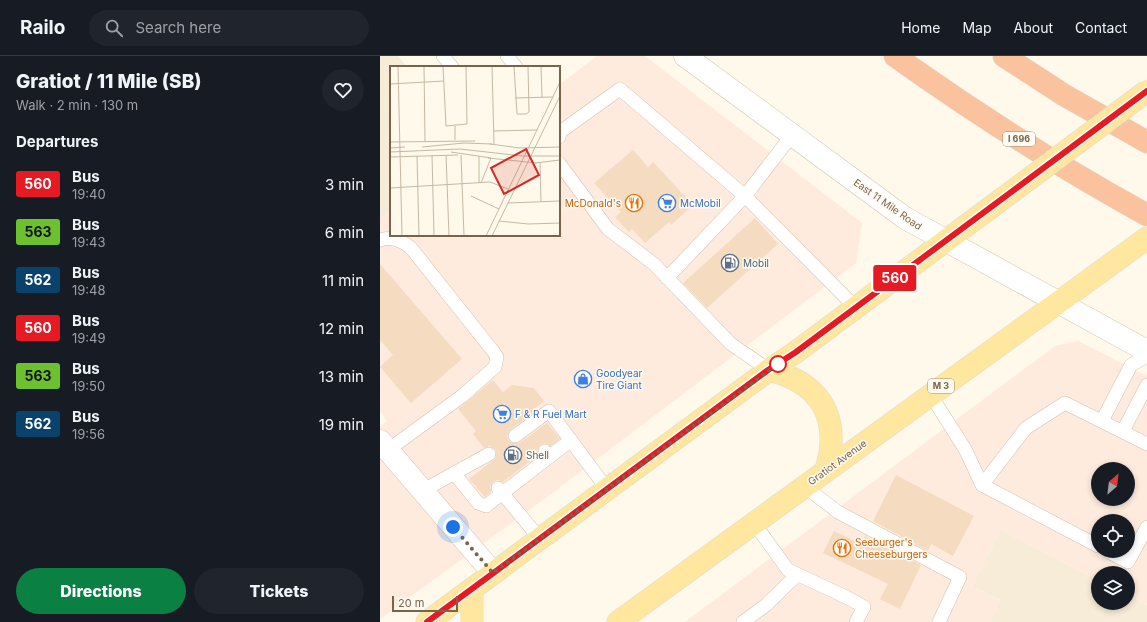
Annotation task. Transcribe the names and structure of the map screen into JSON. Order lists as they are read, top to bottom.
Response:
{
  "streets": {
    "highway": ["I 696"],
    "main road": ["East 11 Mile Road", "M 3", "Gratiot Avenue"]
  },
  "crossings": [
    ["East 11 Mile Road", "M 3"],
    ["East 11 Mile Road", "Gratiot Avenue"],
    ["M 3", "Gratiot Avenue"]
  ],
  "places": {
    "restaurant": ["McDonald's", "Seeburger's Cheeseburgers"],
    "supermarket": ["McMobil", "F & R Fuel Mart"],
    "fuel station": ["Mobil", "Shell"],
    "shop": ["Goodyear Tire Giant"]
  },
  "lines": ["bus line 560"],
  "scale_bar": "20 m",
  "north": "top right",
  "page": {
    "header": "Railo",
    "search": "Search here",
    "nav": [
      "Home",
      "Map",
      "About",
      "Contact"
    ],
    "heading": [
      ["Gratiot / 11 Mile (SB)", "Walk · 2 min · 130 m"],
      "Departures"
    ],
    "on_map": "560",
    "list": [
      {
        "mark": "560",
        "name": "Bus",
        "note": "19:40",
        "value": "3 min"
      },
      {
        "mark": "563",
        "name": "Bus",
        "note": "19:43",
        "value": "6 min"
      },
      {
        "mark": "562",
        "name": "Bus",
        "note": "19:48",
        "value": "11 min"
      },
      {
        "mark": "560",
        "name": "Bus",
        "note": "19:49",
        "value": "12 min"
      },
      {
        "mark": "563",
        "name": "Bus",
        "note": "19:50",
        "value": "13 min"
      },
      {
        "mark": "562",
        "name": "Bus",
        "note": "19:56",
        "value": "19 min"
      }
    ],
    "buttons": ["Directions", "Tickets"],
    "scale": "20 m"
  }
}
